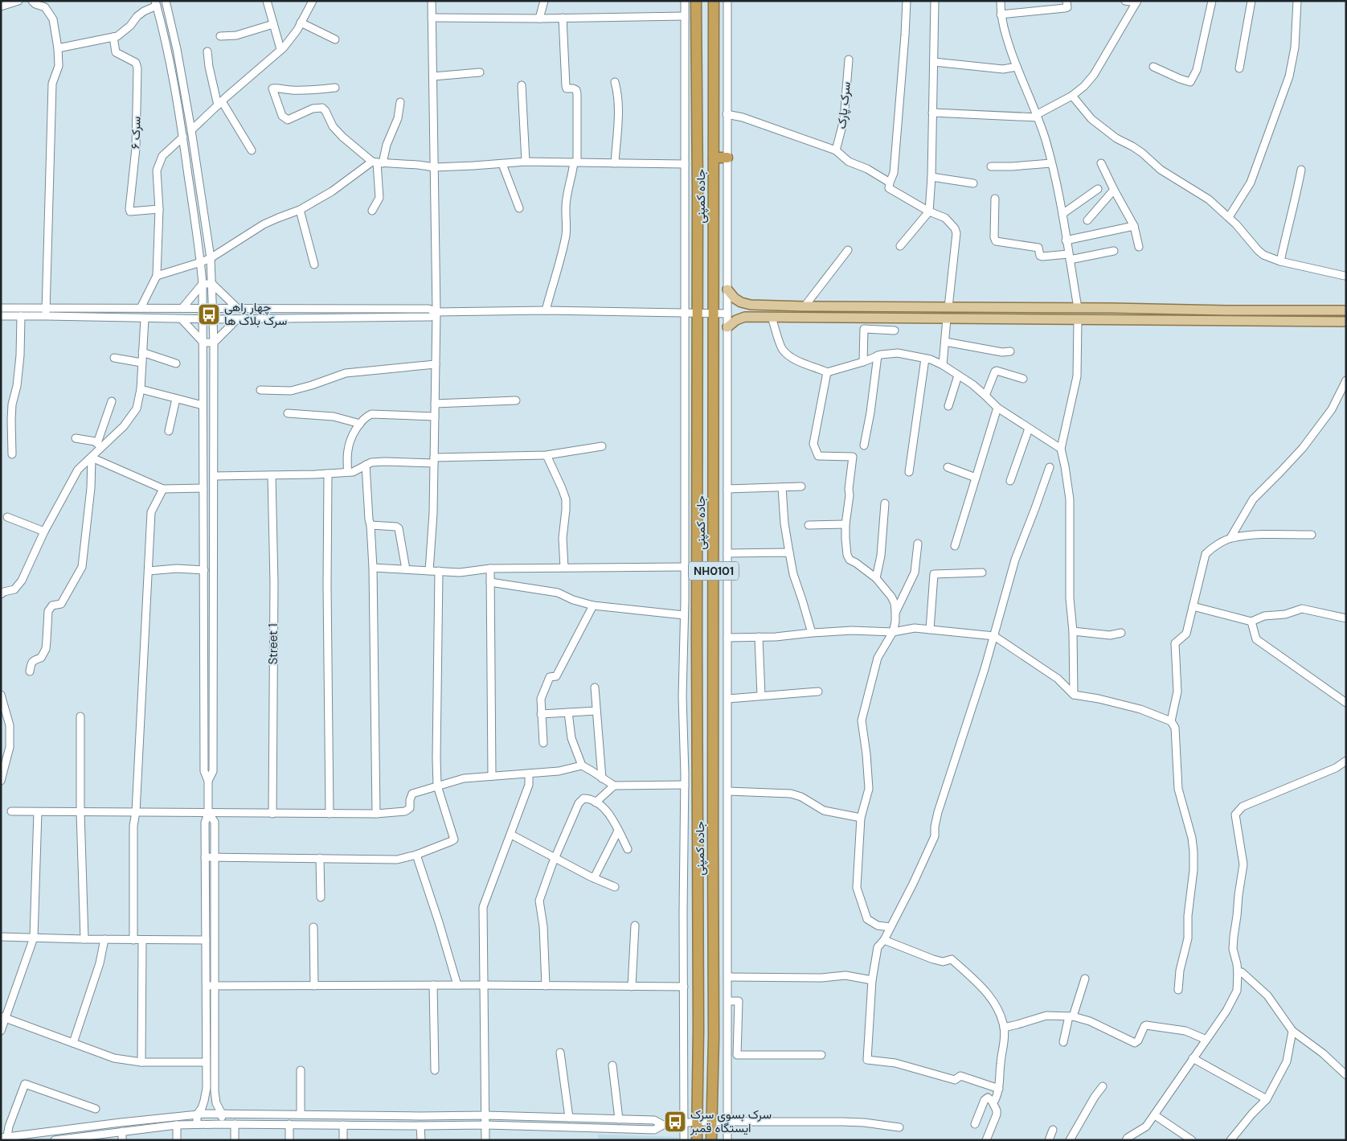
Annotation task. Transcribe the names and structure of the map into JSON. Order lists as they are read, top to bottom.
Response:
{
  "streets": {
    "highway": ["جاده کمپنی", "NH0101"],
    "street": ["سرک پارک", "سرک ۶", "Street 1"]
  },
  "places": {
    "bus stop": ["چهار راهی سرک بلاک ها", "سرک بسوی سرک ایستگاه قمبر"]
  }
}
